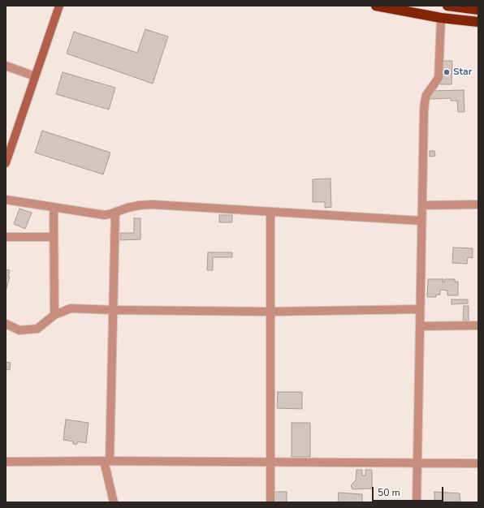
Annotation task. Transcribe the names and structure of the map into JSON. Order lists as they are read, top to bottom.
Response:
{
  "places": ["Star"],
  "scale_bar": "50 m"
}
